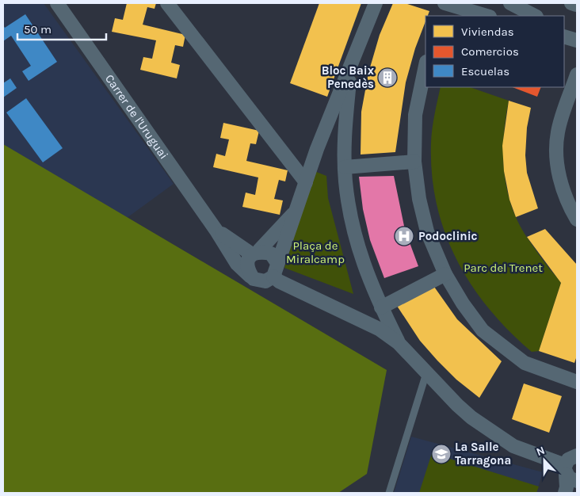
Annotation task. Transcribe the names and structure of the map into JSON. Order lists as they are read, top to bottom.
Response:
{
  "streets": {
    "street": ["Carrer de l'Uruguai"]
  },
  "parks": ["Plaça de Miralcamp", "Parc del Trenet"],
  "places": {
    "building": ["Bloc Baix Penedès"],
    "hospital": ["Podoclinic"],
    "school or university": ["La Salle Tarragona"]
  },
  "legend": ["Viviendas", "Comercios", "Escuelas"],
  "scale_bar": "50 m",
  "north": "top"
}
